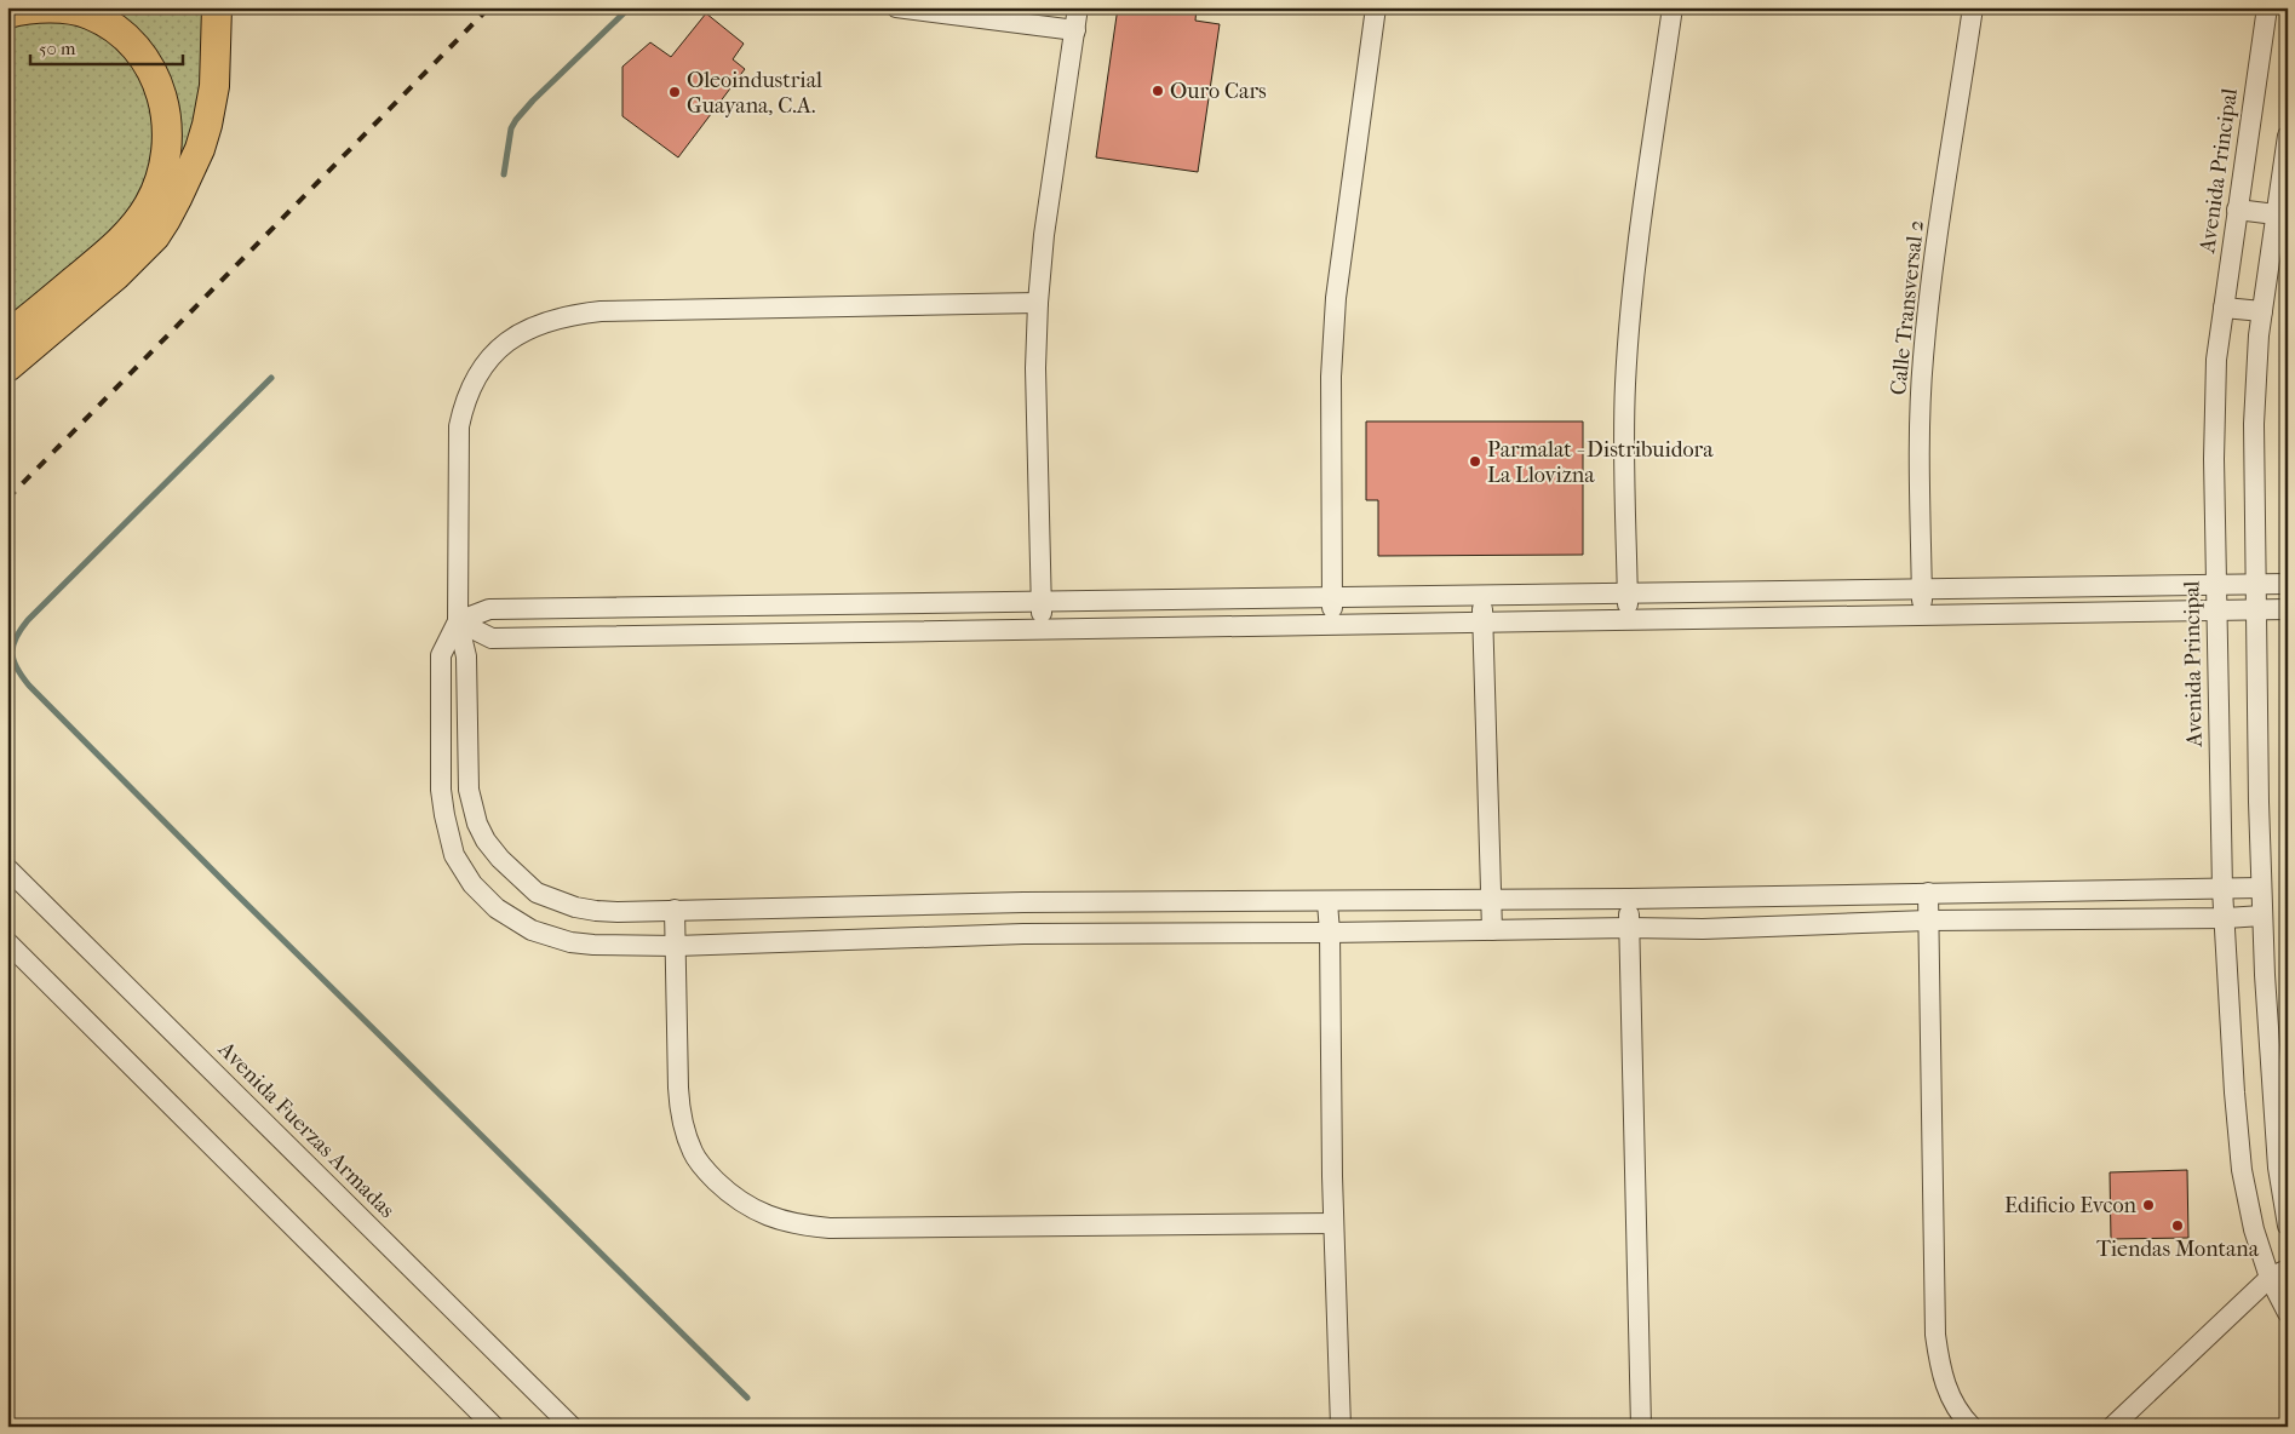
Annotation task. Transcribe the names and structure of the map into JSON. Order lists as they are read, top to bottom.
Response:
{
  "streets": {
    "street": ["Avenida Principal", "Calle Transversal 2", "Avenida Fuerzas Armadas"]
  },
  "places": [
    "Ouro Cars",
    "Oleoindustrial Guayana, C.A.",
    "Parmalat - Distribuidora La Llovizna",
    "Edificio Evcon",
    "Tiendas Montana"
  ],
  "scale_bar": "50 m"
}
